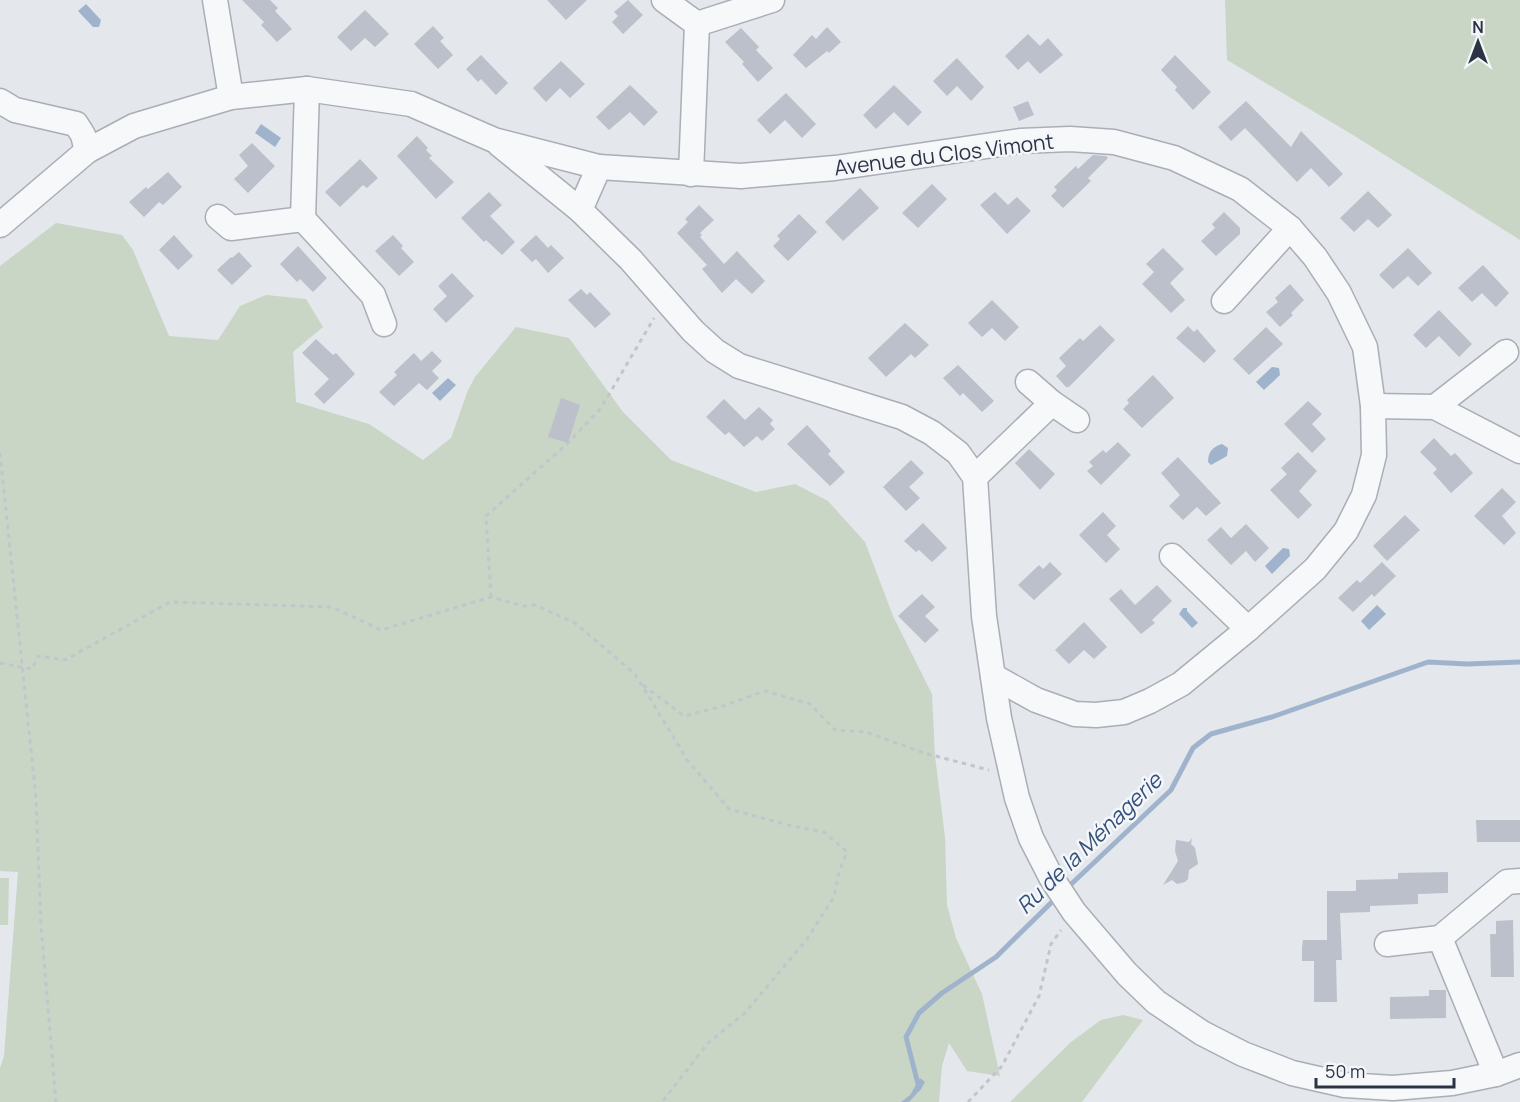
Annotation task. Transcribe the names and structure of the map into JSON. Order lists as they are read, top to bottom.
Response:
{
  "streets": {
    "street": ["Avenue du Clos Vimont"]
  },
  "water": ["Ru de la Ménagerie"],
  "scale_bar": "50 m",
  "north": "top"
}
